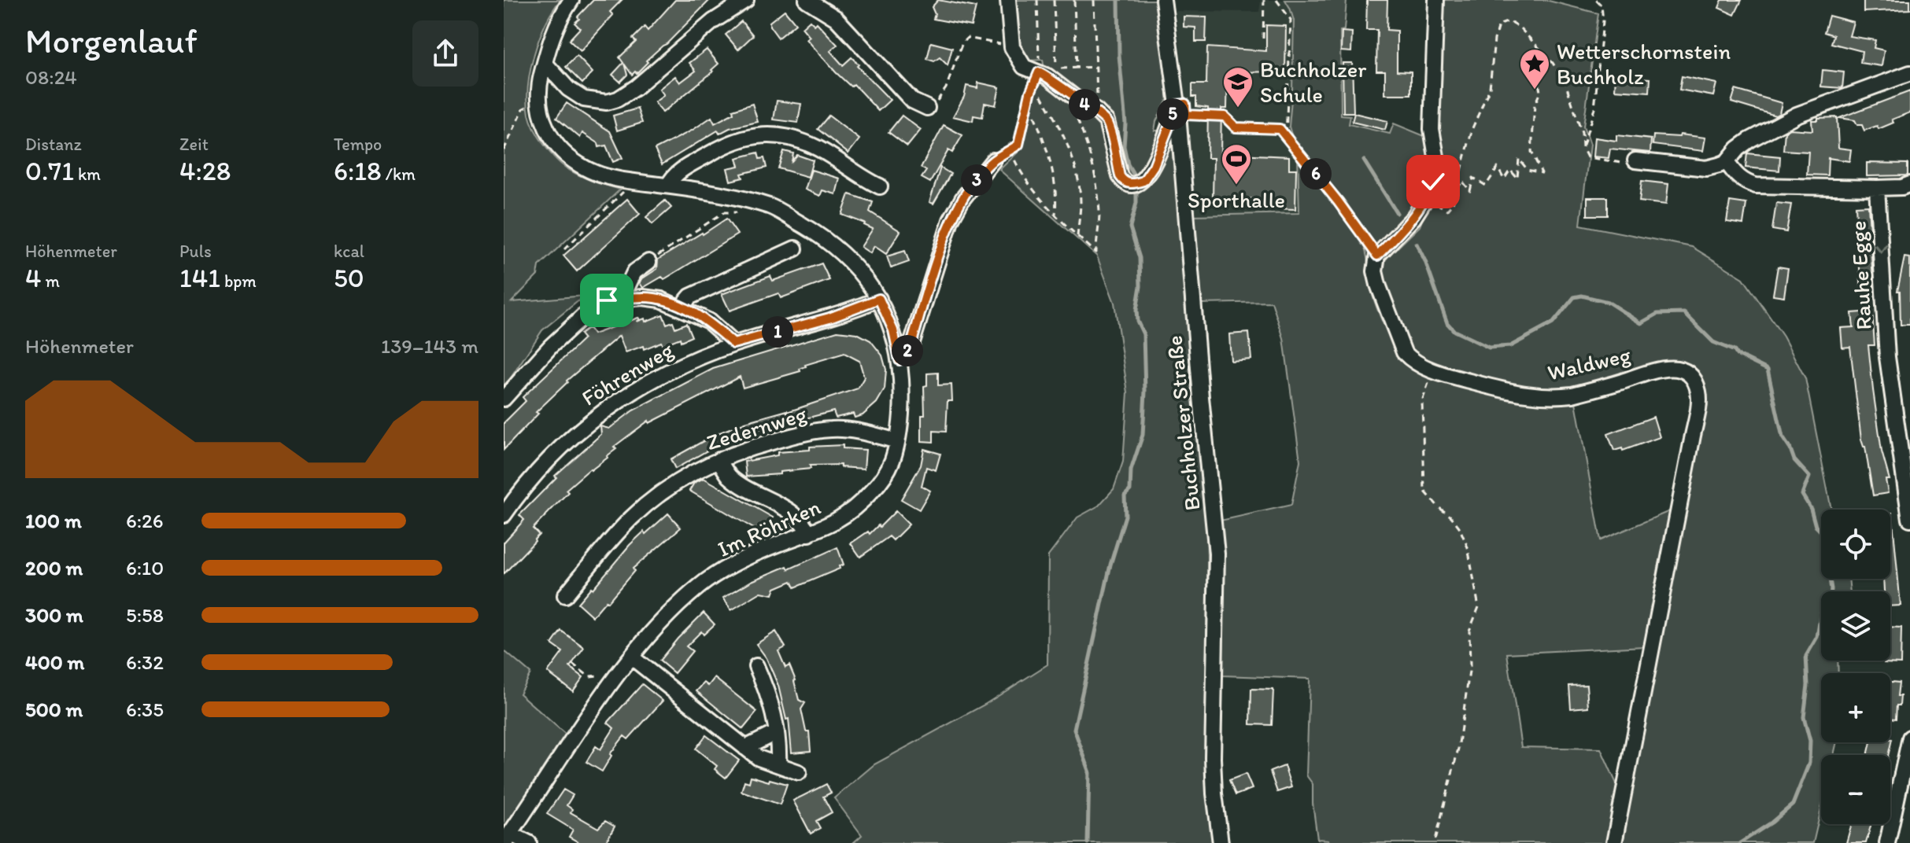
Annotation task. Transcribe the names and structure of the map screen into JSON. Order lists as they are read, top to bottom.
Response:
{
  "streets": {
    "street": [
      "Rauhe Egge",
      "Waldweg",
      "Föhrenweg",
      "Buchholzer Straße",
      "Zedernweg",
      "Im Röhrken"
    ]
  },
  "crossings": [
    ["Föhrenweg", "Im Röhrken"],
    ["Zedernweg", "Im Röhrken"]
  ],
  "one_way": ["Rauhe Egge"],
  "places": {
    "place": ["Wetterschornstein Buchholz"],
    "school or university": ["Buchholzer Schule"],
    "sports": ["Sporthalle"]
  },
  "page": {
    "heading": ["Morgenlauf", "08:24"],
    "pins": [
      "4",
      "5",
      "6",
      "3",
      "1",
      "2"
    ],
    "stats": [
      ["Distanz", "0.71 km"],
      ["Zeit", "4:28"],
      ["Tempo", "6:18 /km"],
      ["Höhenmeter", "4 m"],
      ["Puls", "141 bpm"],
      ["kcal", "50"]
    ],
    "chart": ["Höhenmeter", "139–143 m"],
    "list": [
      {
        "name": "100 m",
        "note": "6:26"
      },
      {
        "name": "200 m",
        "note": "6:10"
      },
      {
        "name": "300 m",
        "note": "5:58"
      },
      {
        "name": "400 m",
        "note": "6:32"
      },
      {
        "name": "500 m",
        "note": "6:35"
      }
    ],
    "map_buttons": ["+", "−"]
  }
}
